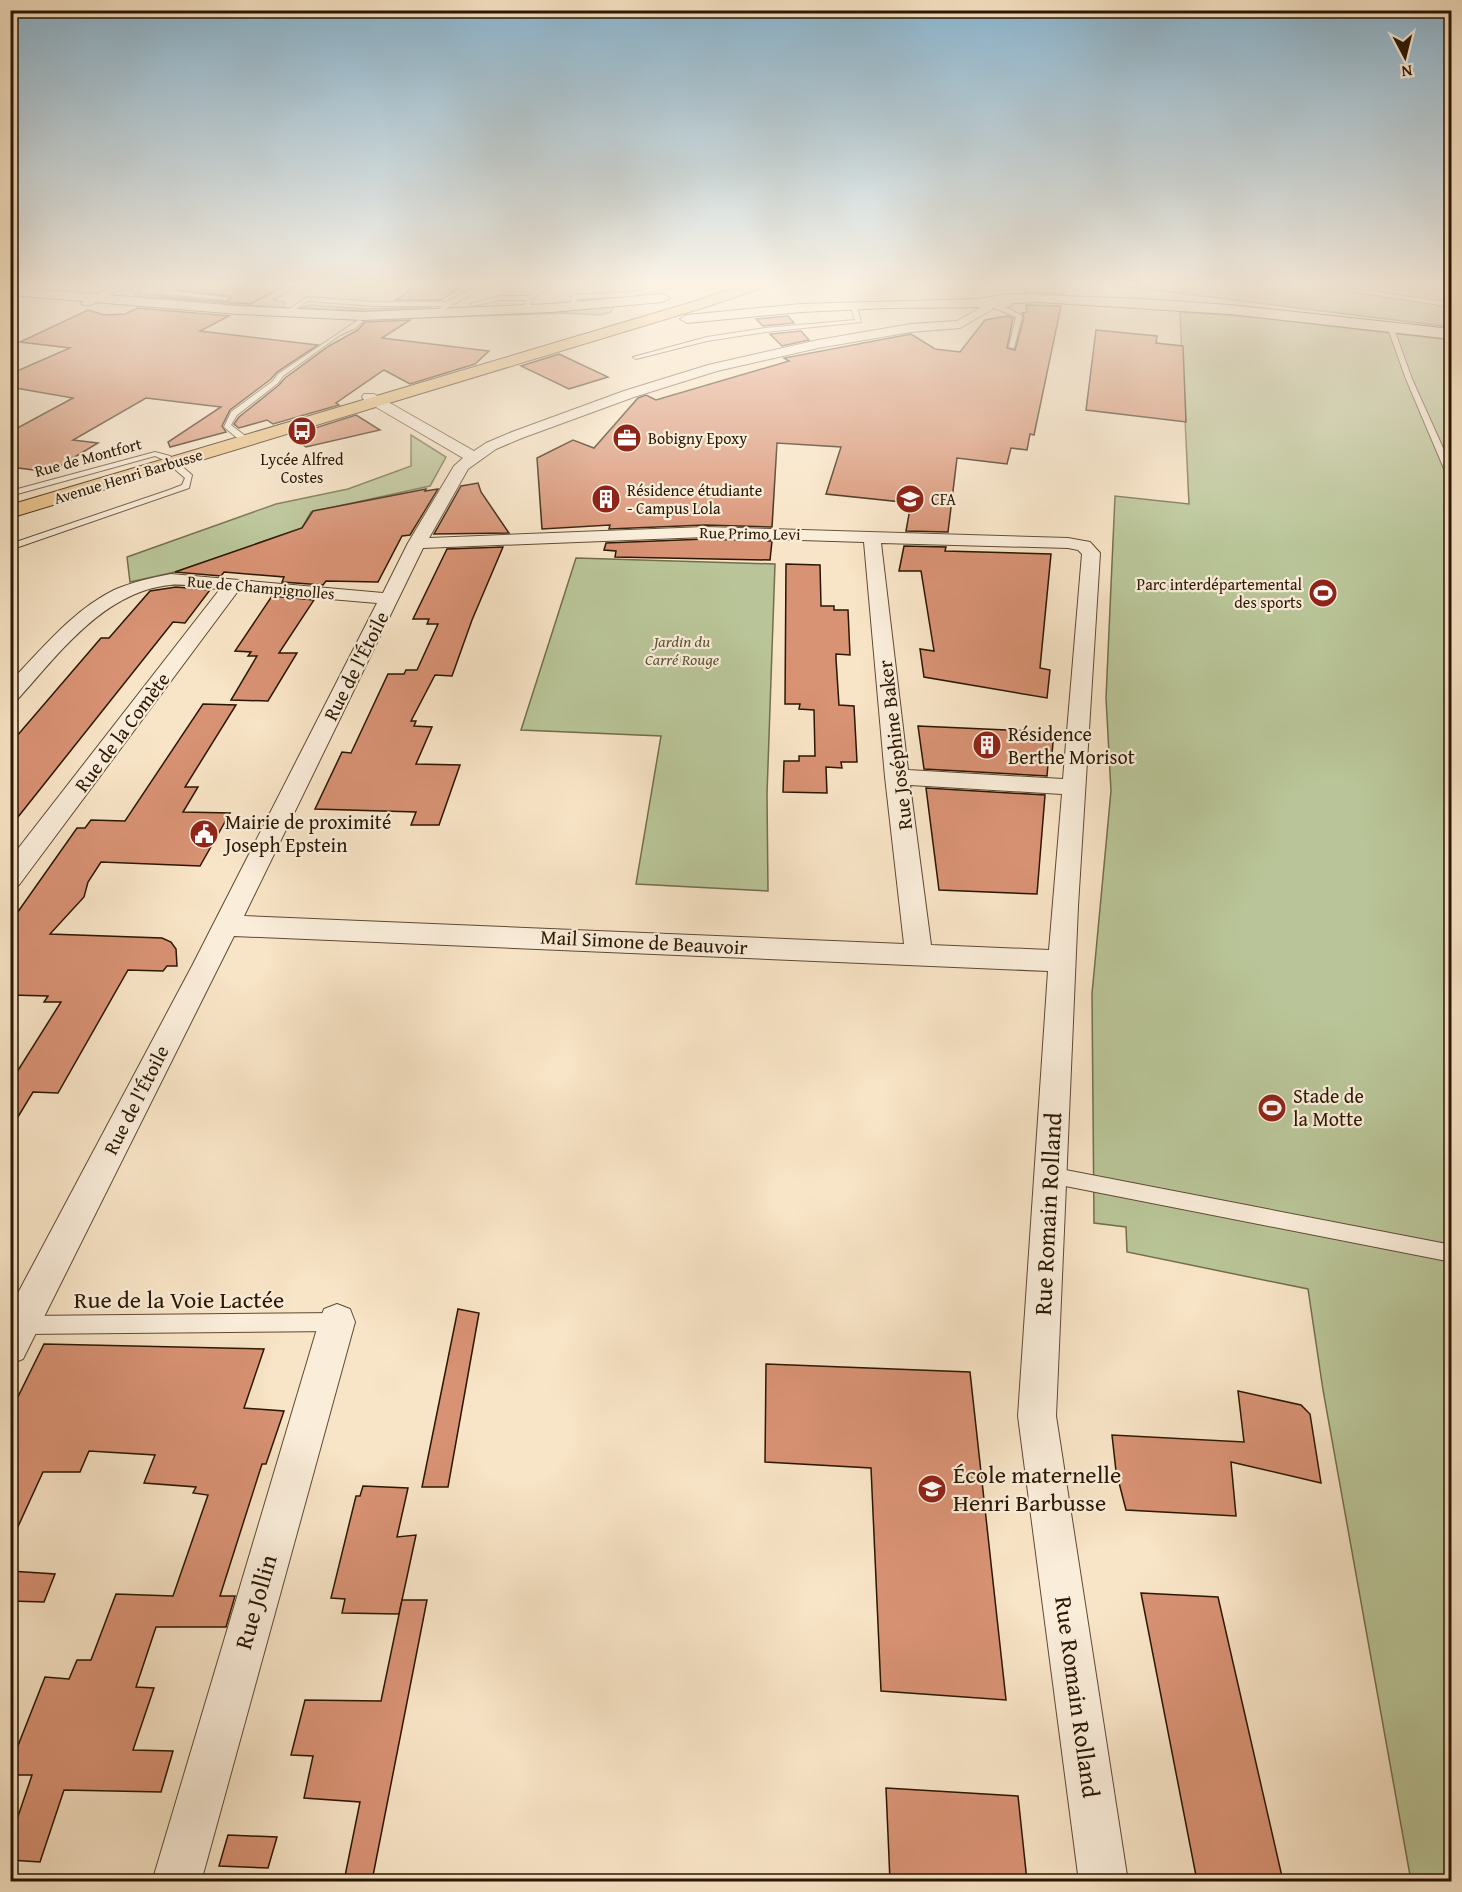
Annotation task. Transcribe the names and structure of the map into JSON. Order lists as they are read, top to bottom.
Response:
{
  "streets": {
    "main road": ["Avenue Henri Barbusse"],
    "street": [
      "Rue Primo Levi",
      "Rue de Champignolles",
      "Rue de l'Étoile",
      "Rue de la Comète",
      "Rue Joséphine Baker",
      "Mail Simone de Beauvoir",
      "Rue Romain Rolland",
      "Rue Jollin"
    ],
    "lane": ["Rue de Montfort", "Rue de la Voie Lactée"]
  },
  "crossings": [
    ["Rue de Montfort", "Avenue Henri Barbusse"],
    ["Rue Primo Levi", "Rue de l'Étoile"],
    ["Rue Primo Levi", "Rue Joséphine Baker"],
    ["Rue Primo Levi", "Rue Romain Rolland"],
    ["Rue de Champignolles", "Rue de l'Étoile"],
    ["Rue de Champignolles", "Rue de la Comète"],
    ["Rue de l'Étoile", "Mail Simone de Beauvoir"],
    ["Rue de l'Étoile", "Rue de la Voie Lactée"],
    ["Rue Joséphine Baker", "Mail Simone de Beauvoir"],
    ["Mail Simone de Beauvoir", "Rue Romain Rolland"],
    ["Rue de la Voie Lactée", "Rue Jollin"]
  ],
  "parks": ["Jardin du Carré Rouge"],
  "places": {
    "bus stop": ["Lycée Alfred Costes"],
    "office": ["Bobigny Epoxy"],
    "building": ["Résidence étudiante - Campus Lola", "Résidence Berthe Morisot"],
    "school or university": ["CFA", "École maternelle Henri Barbusse"],
    "sports": ["Parc interdépartemental des sports", "Stade de la Motte"],
    "public building": ["Mairie de proximité Joseph Epstein"]
  },
  "north": "bottom"
}
